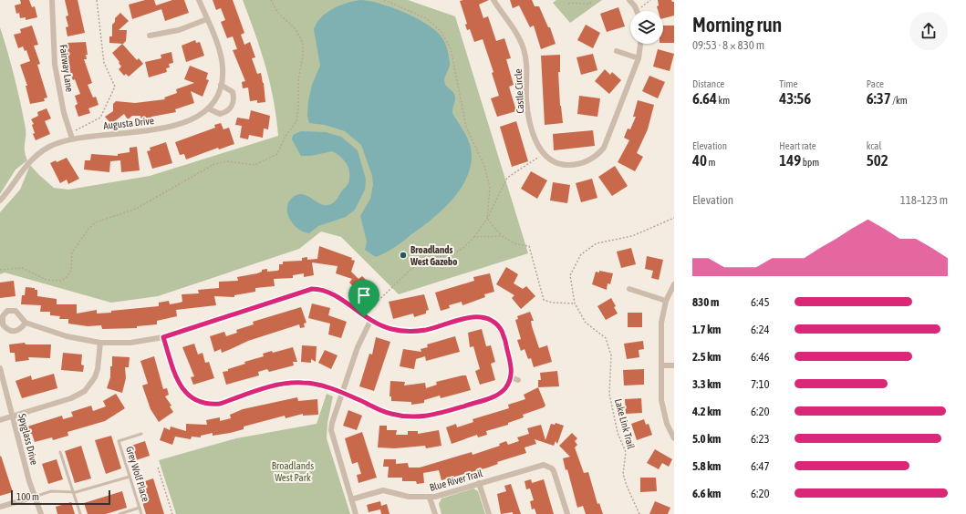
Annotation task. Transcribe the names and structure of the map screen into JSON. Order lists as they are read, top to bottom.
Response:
{
  "streets": {
    "street": [
      "Fairway Lane",
      "Castle Circle",
      "Augusta Drive",
      "Spyglass Drive",
      "Blue River Trail"
    ],
    "lane": ["Grey Wolf Place"],
    "path": ["Lake Link Trail"]
  },
  "crossings": [
    ["Fairway Lane", "Augusta Drive"]
  ],
  "parks": ["Broadlands West Park"],
  "places": ["Broadlands West Gazebo"],
  "scale_bar": "100 m",
  "page": {
    "heading": ["Morning run", "09:53 · 8 × 830 m"],
    "stats": [
      ["Distance", "6.64 km"],
      ["Time", "43:56"],
      ["Pace", "6:37 /km"],
      ["Elevation", "40 m"],
      ["Heart rate", "149 bpm"],
      ["kcal", "502"]
    ],
    "chart": ["Elevation", "118–123 m"],
    "list": [
      {
        "name": "830 m",
        "note": "6:45"
      },
      {
        "name": "1.7 km",
        "note": "6:24"
      },
      {
        "name": "2.5 km",
        "note": "6:46"
      },
      {
        "name": "3.3 km",
        "note": "7:10"
      },
      {
        "name": "4.2 km",
        "note": "6:20"
      },
      {
        "name": "5.0 km",
        "note": "6:23"
      },
      {
        "name": "5.8 km",
        "note": "6:47"
      },
      {
        "name": "6.6 km",
        "note": "6:20"
      }
    ],
    "scale": "100 m"
  }
}
